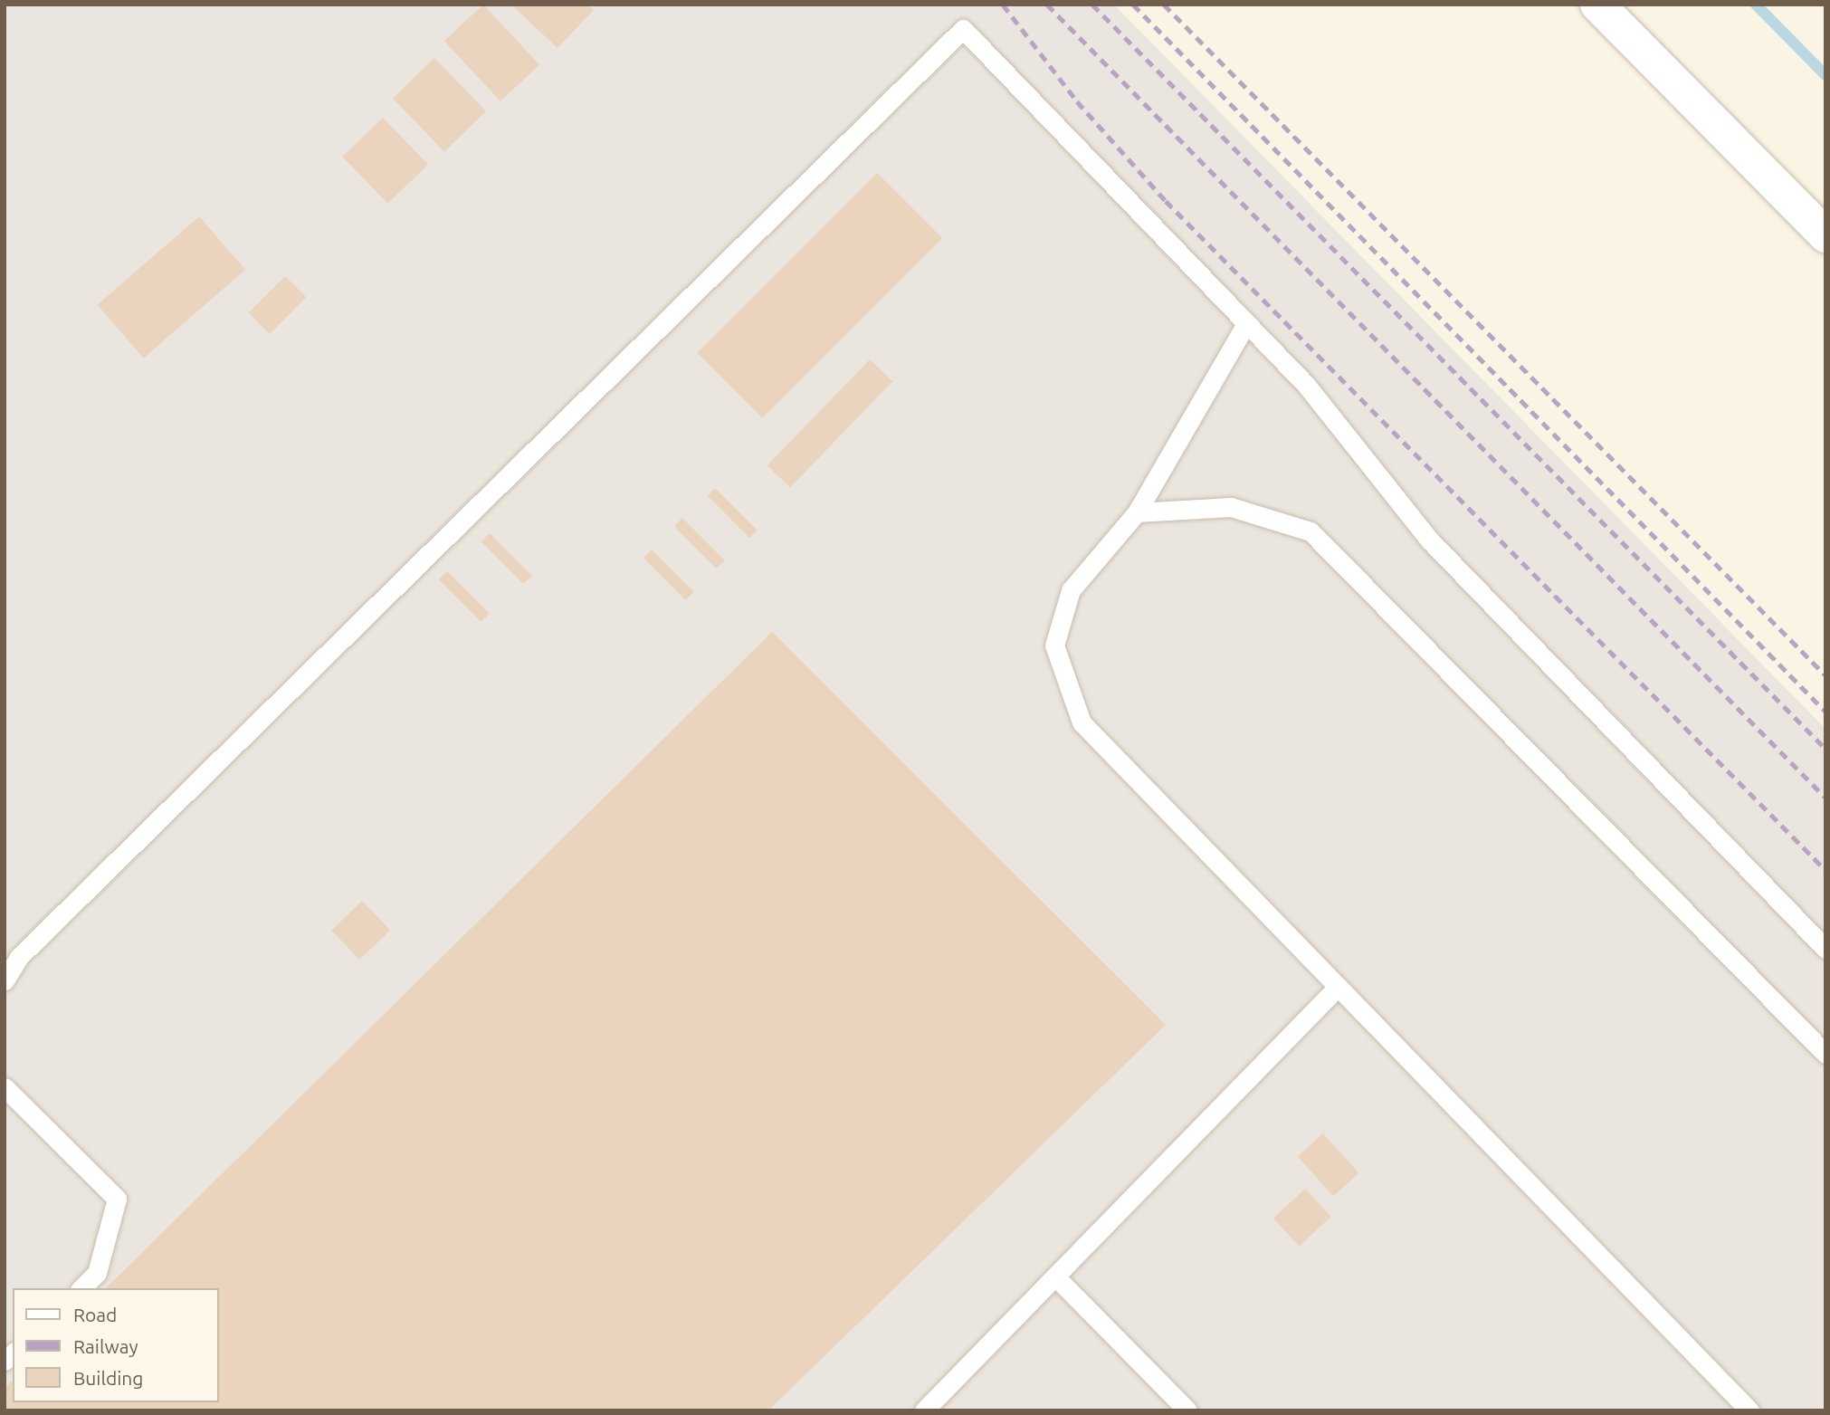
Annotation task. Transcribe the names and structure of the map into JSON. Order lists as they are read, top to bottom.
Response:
{
  "legend": ["Road", "Railway", "Building"]
}
